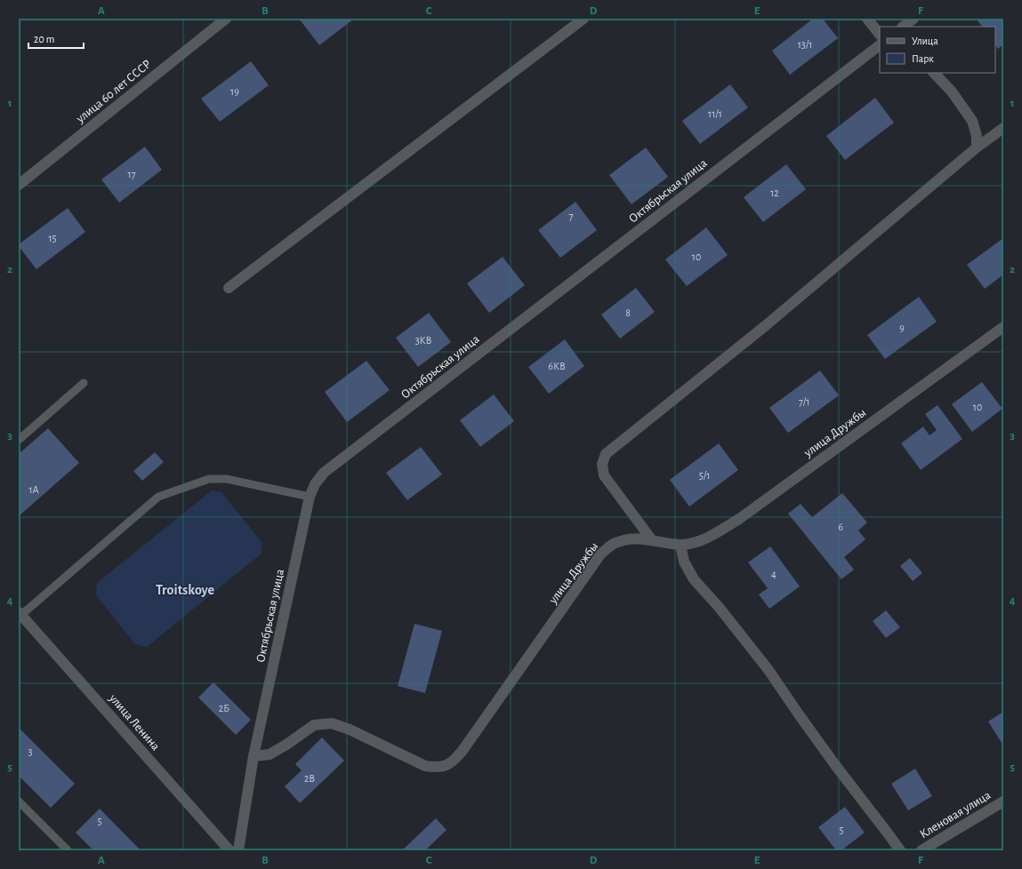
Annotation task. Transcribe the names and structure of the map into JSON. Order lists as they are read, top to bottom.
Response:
{
  "streets": {
    "street": [
      "улица 60 лет СССР",
      "Октябрьская улица",
      "улица Дружбы",
      "улица Ленина",
      "Кленовая улица"
    ]
  },
  "crossings": [
    ["Октябрьская улица", "улица Дружбы"]
  ],
  "districts": ["Troitskoye"],
  "house_numbers": [
    "13/1",
    "19",
    "11/1",
    "17",
    "12",
    "7",
    "15",
    "10",
    "8",
    "9",
    "3КВ",
    "6КВ",
    "7/1",
    "10",
    "5/1",
    "1А",
    "6",
    "4",
    "2Б",
    "3",
    "2В",
    "5",
    "5"
  ],
  "legend": ["Улица", "Парк"],
  "scale_bar": "20 m",
  "grid": {
    "columns": [
      "A",
      "B",
      "C",
      "D",
      "E",
      "F"
    ],
    "rows": [
      "1",
      "2",
      "3",
      "4",
      "5"
    ]
  }
}
